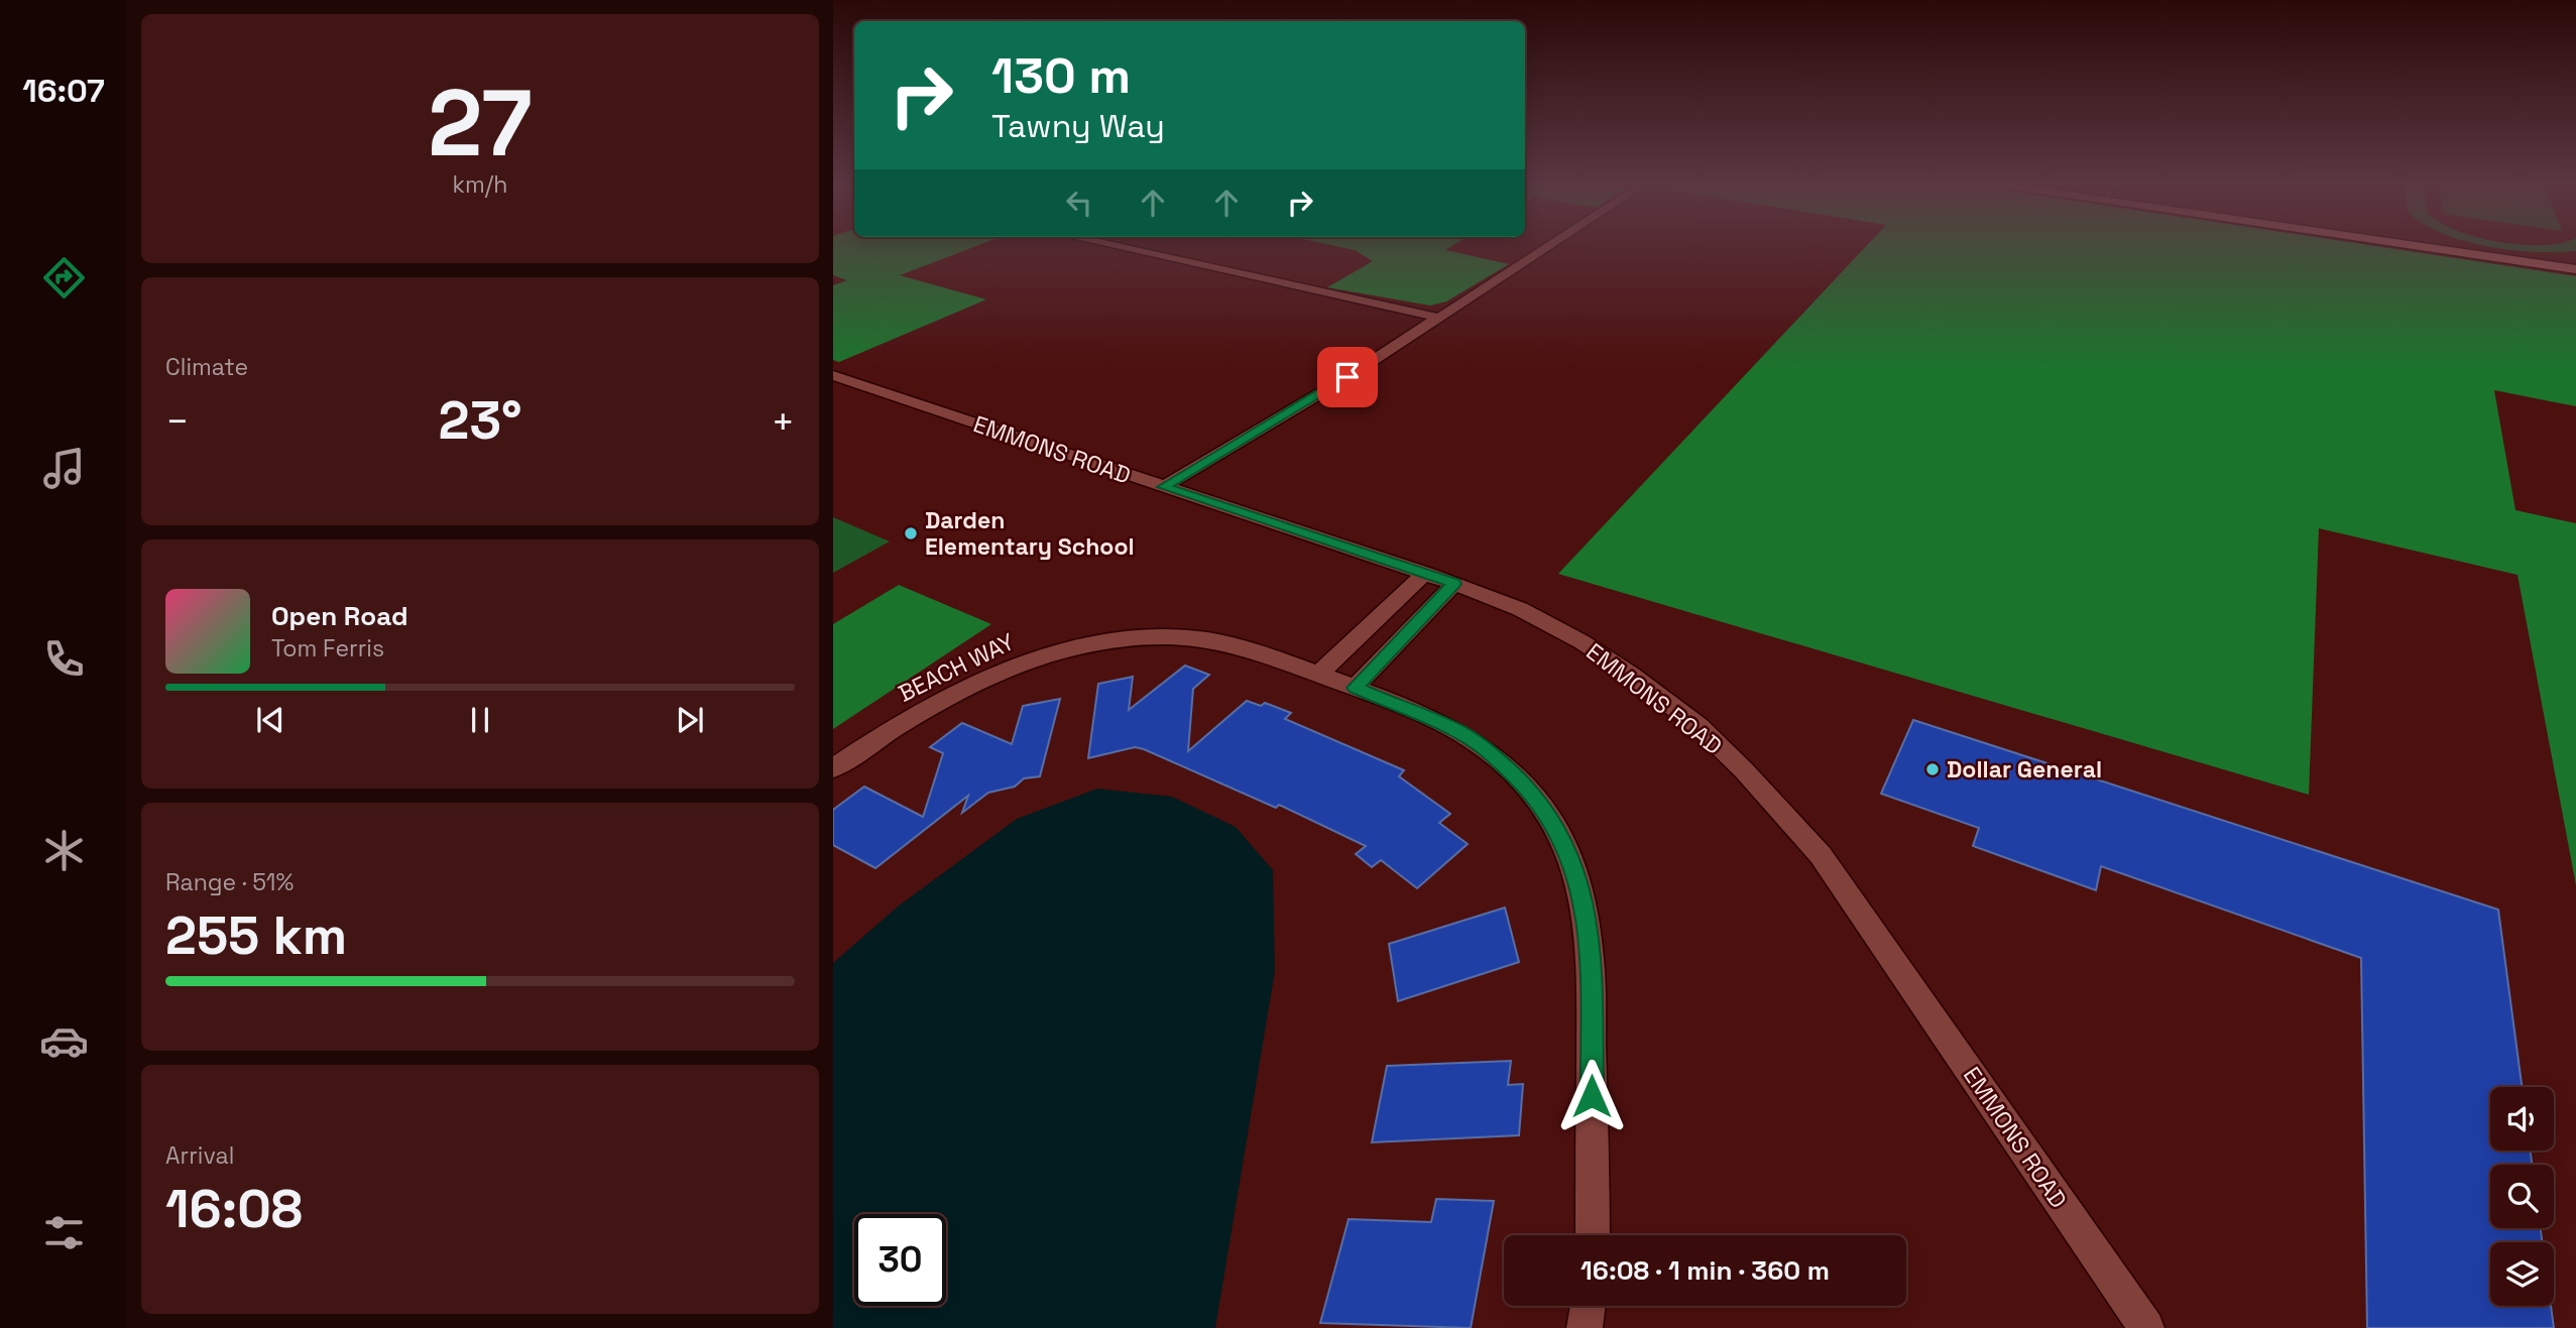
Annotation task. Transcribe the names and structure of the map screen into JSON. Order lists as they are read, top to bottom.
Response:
{
  "streets": {
    "street": ["EMMONS ROAD", "BEACH WAY"]
  },
  "places": ["Darden Elementary School", "Dollar General"],
  "page": {
    "tabs": "16:07",
    "tile": [
      ["27", "km/h"],
      "Climate",
      ["Range · 51%", "255 km"],
      ["Arrival", "16:08"]
    ],
    "turn": ["130 m", "Tawny Way"],
    "heat": ["−", "23°", "+"],
    "song": ["Open Road", "Tom Ferris"],
    "limit": "30",
    "trip": "16:08 · 1 min · 360 m"
  }
}
